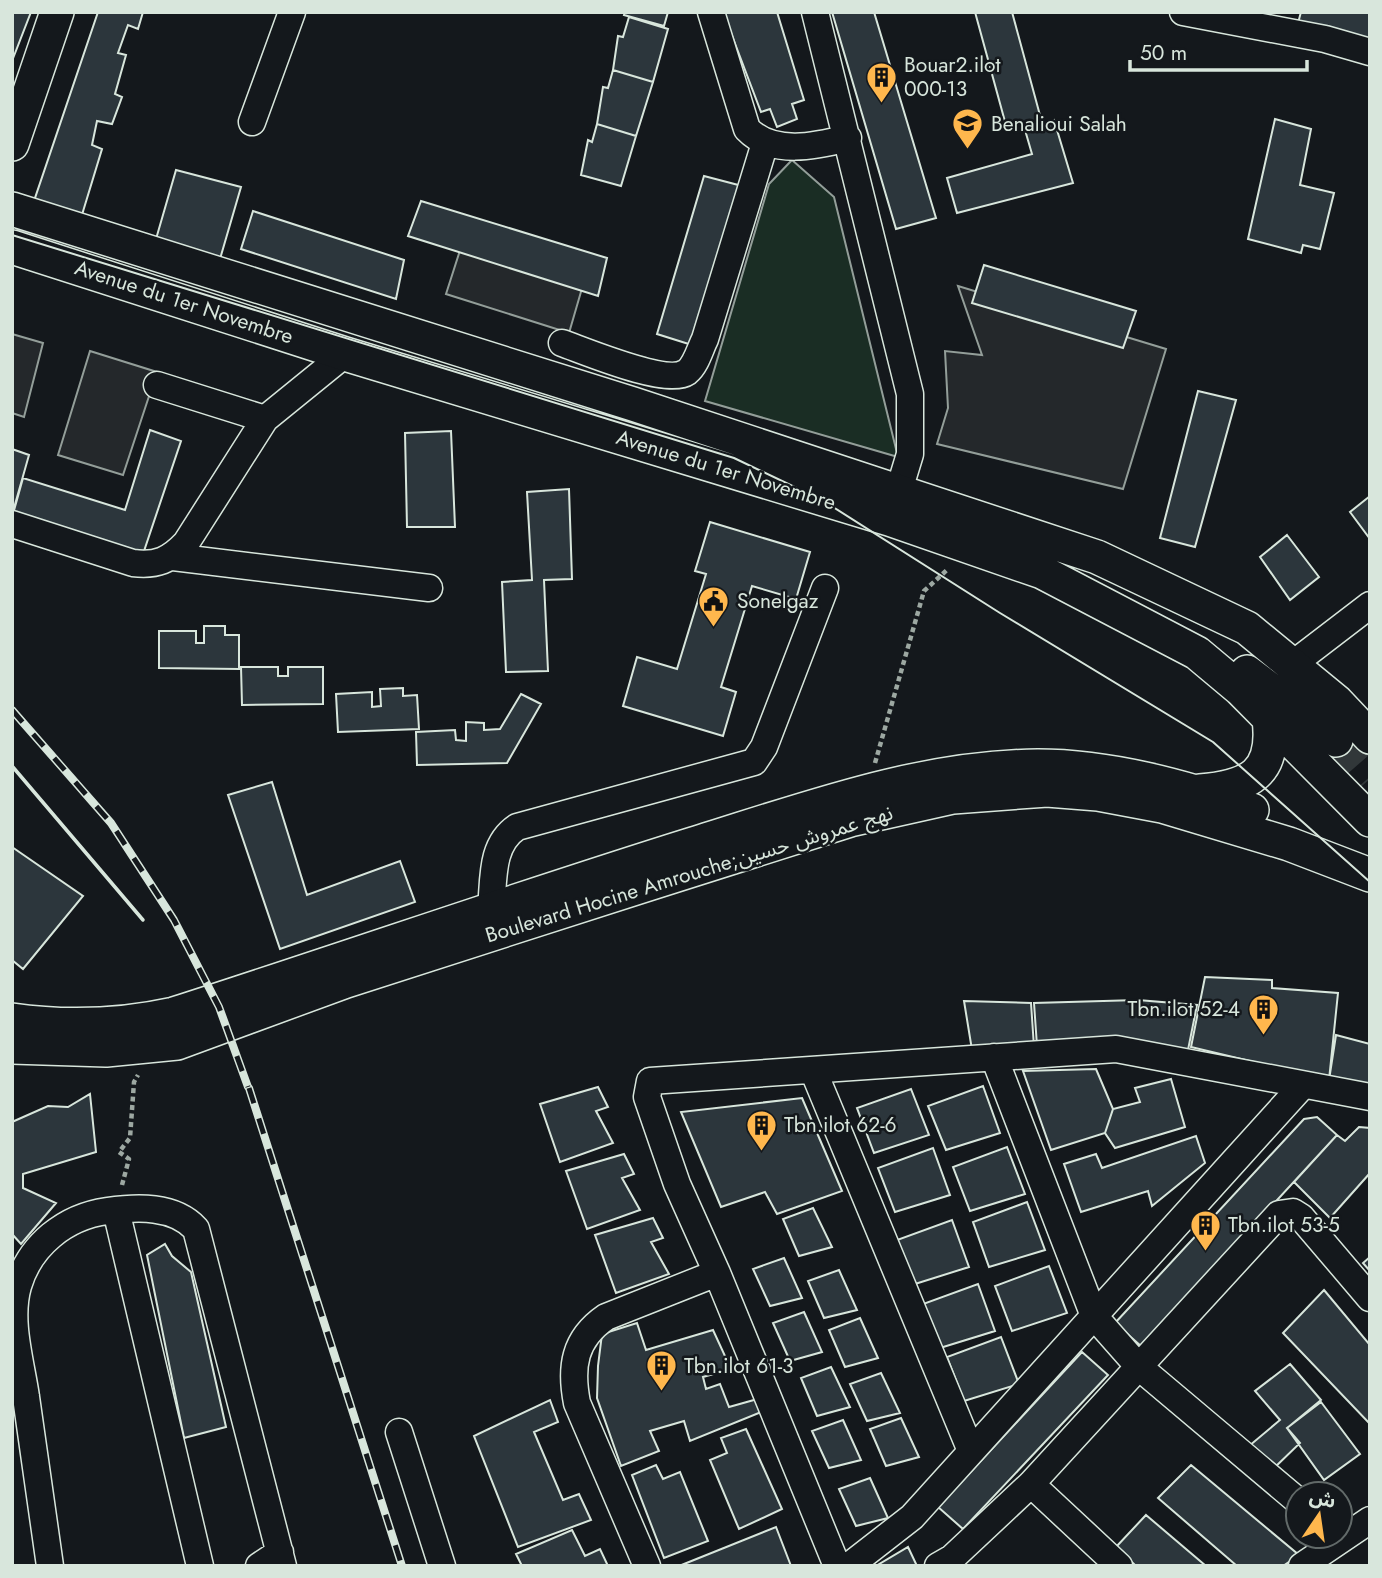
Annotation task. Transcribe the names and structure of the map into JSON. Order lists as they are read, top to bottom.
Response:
{
  "streets": {
    "main road": ["Avenue du 1er Novembre", "Boulevard Hocine Amrouche;نهج عمروش حسين"]
  },
  "places": {
    "building": [
      "Bouar2.ilot 000-13",
      "Tbn.ilot 52-4",
      "Tbn.ilot 62-6",
      "Tbn.ilot 53-5",
      "Tbn.ilot 61-3"
    ],
    "school or university": ["Benalioui Salah"],
    "public building": ["Sonelgaz"]
  },
  "scale_bar": "50 m",
  "north": "top"
}
